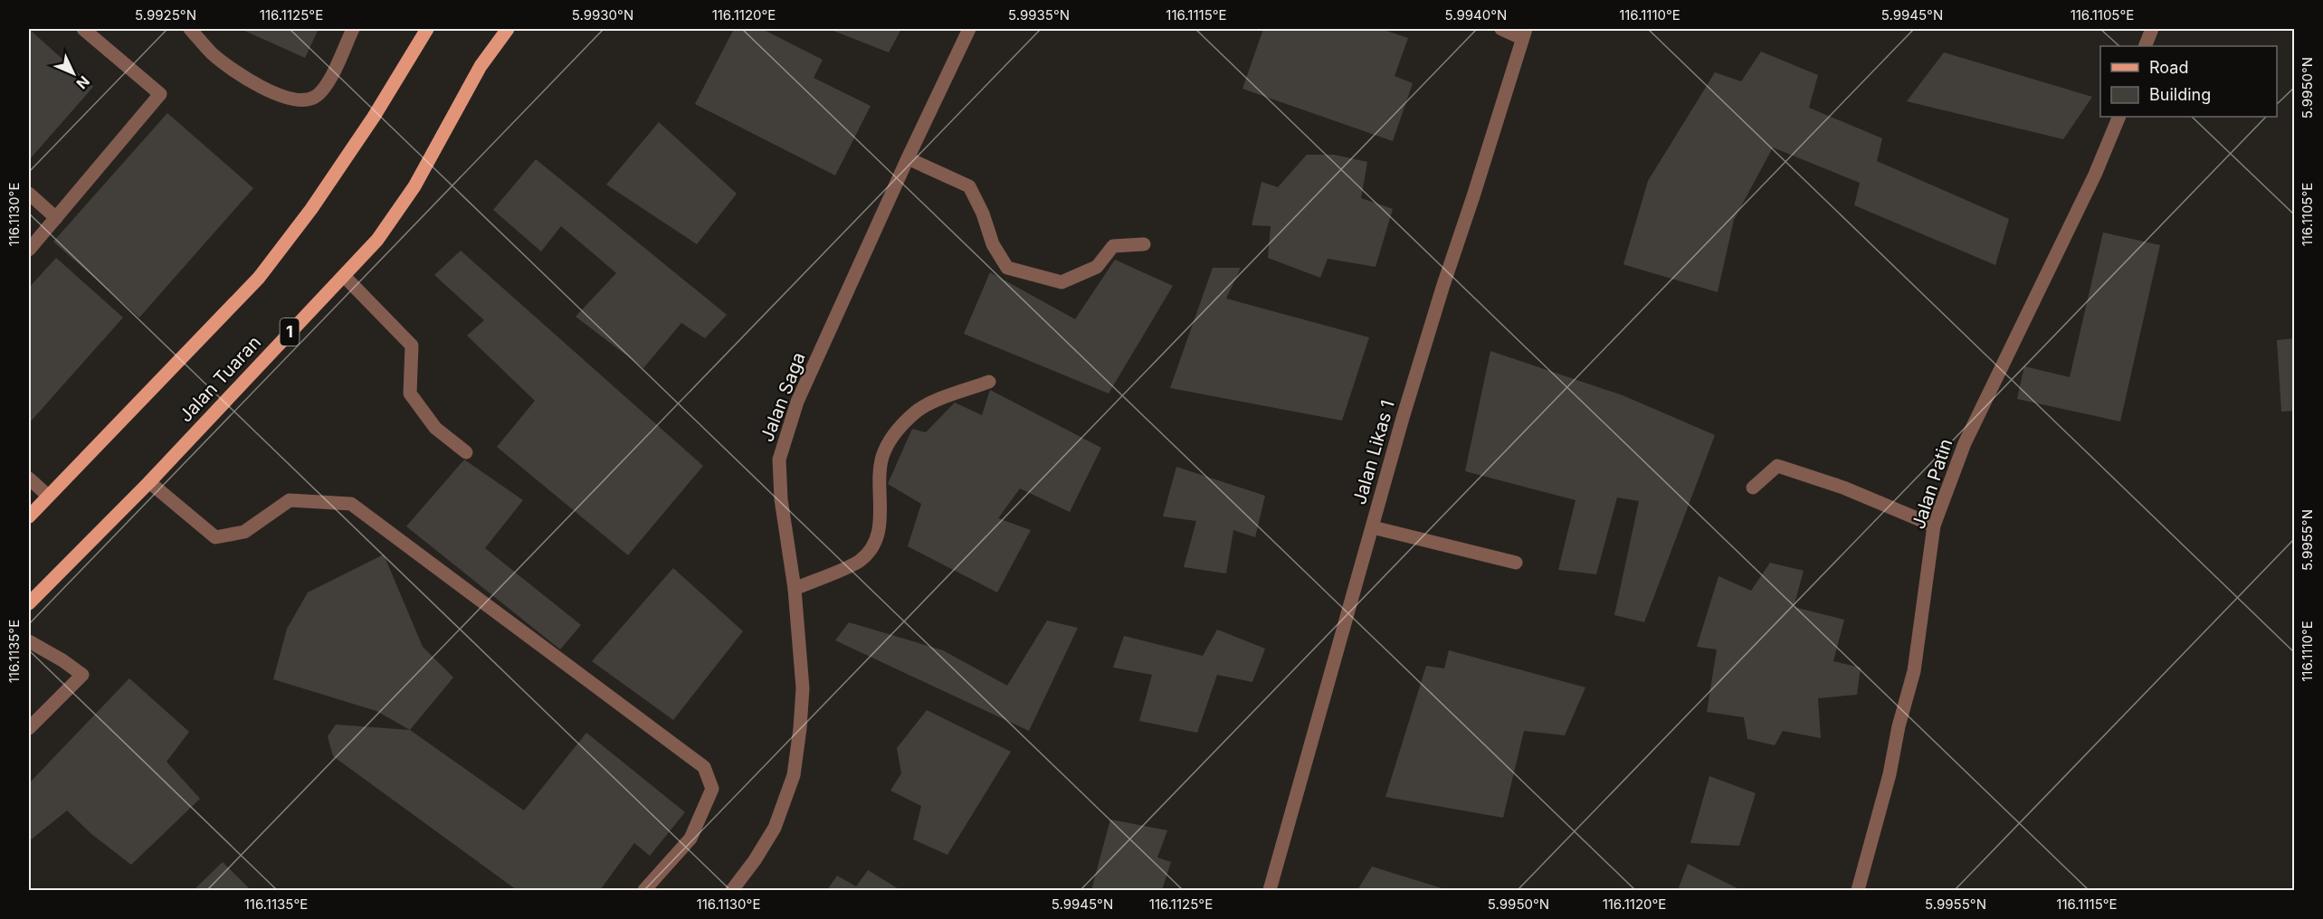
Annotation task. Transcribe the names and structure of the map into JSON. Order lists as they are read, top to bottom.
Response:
{
  "streets": {
    "main road": ["1", "Jalan Tuaran"],
    "street": ["Jalan Saga", "Jalan Likas 1", "Jalan Patin"]
  },
  "legend": ["Road", "Building"],
  "north": "bottom right",
  "coordinates": [
    "5.9925°N",
    "116.1125°E",
    "5.9930°N",
    "116.1120°E",
    "5.9935°N",
    "116.1115°E",
    "5.9940°N",
    "116.1110°E",
    "5.9945°N",
    "116.1105°E",
    "5.9950°N",
    "116.1130°E",
    "5.9955°N",
    "116.1135°E"
  ]
}
